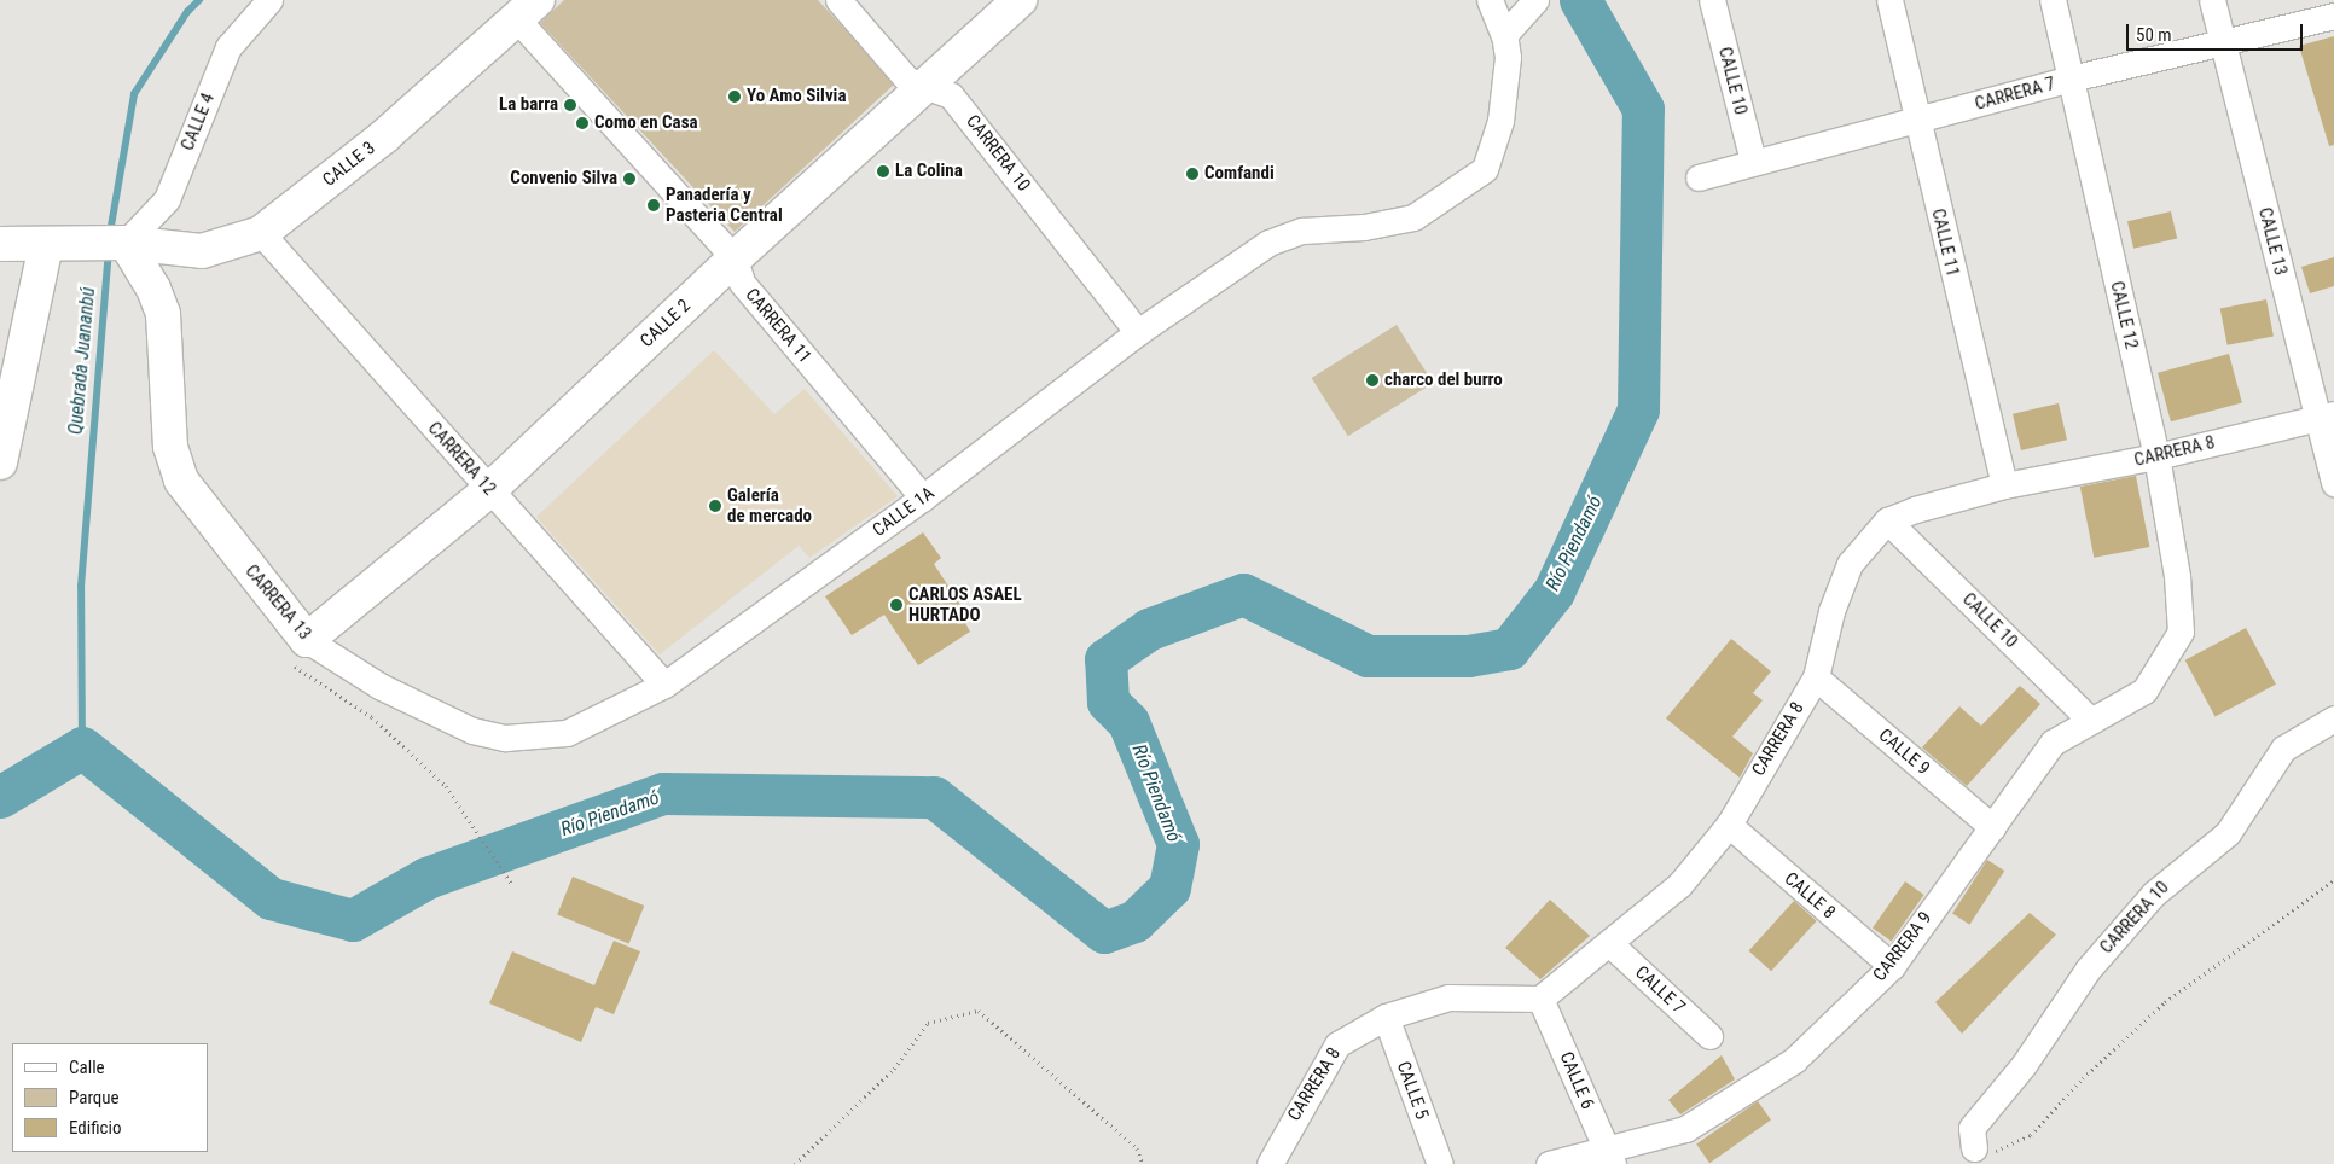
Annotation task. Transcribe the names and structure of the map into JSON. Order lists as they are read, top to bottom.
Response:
{
  "streets": {
    "main road": ["CALLE 3", "CALLE 2", "CARRERA 13"],
    "street": [
      "CALLE 10",
      "CARRERA 7",
      "CALLE 4",
      "CARRERA 10",
      "CALLE 13",
      "CALLE 11",
      "CALLE 12",
      "CARRERA 11",
      "CARRERA 8",
      "CARRERA 12",
      "CALLE 1A",
      "CALLE 9",
      "CALLE 8",
      "CARRERA 9",
      "CALLE 7",
      "CALLE 6",
      "CALLE 5"
    ]
  },
  "crossings": [
    ["CALLE 10", "CARRERA 7"],
    ["CALLE 10", "CARRERA 8"],
    ["CALLE 10", "CARRERA 9"],
    ["CARRERA 7", "CALLE 13"],
    ["CARRERA 7", "CALLE 11"],
    ["CARRERA 7", "CALLE 12"],
    ["CALLE 4", "CALLE 3"],
    ["CALLE 4", "CARRERA 13"],
    ["CARRERA 10", "CALLE 2"],
    ["CARRERA 10", "CALLE 1A"],
    ["CALLE 3", "CARRERA 11"],
    ["CALLE 3", "CARRERA 12"],
    ["CALLE 3", "CARRERA 13"],
    ["CALLE 13", "CARRERA 8"],
    ["CALLE 11", "CARRERA 8"],
    ["CALLE 12", "CARRERA 8"],
    ["CALLE 12", "CARRERA 9"],
    ["CALLE 2", "CARRERA 11"],
    ["CALLE 2", "CARRERA 12"],
    ["CALLE 2", "CARRERA 13"],
    ["CARRERA 11", "CALLE 1A"],
    ["CARRERA 8", "CALLE 9"],
    ["CARRERA 8", "CALLE 8"],
    ["CARRERA 8", "CALLE 7"],
    ["CARRERA 8", "CALLE 6"],
    ["CARRERA 8", "CALLE 5"],
    ["CARRERA 12", "CALLE 1A"],
    ["CARRERA 12", "CARRERA 13"],
    ["CALLE 1A", "CARRERA 13"],
    ["CALLE 9", "CARRERA 9"],
    ["CALLE 8", "CARRERA 9"],
    ["CARRERA 9", "CALLE 6"]
  ],
  "water": ["Quebrada Juananbú", "Río Piendamó"],
  "places": [
    "Yo Amo Silvia",
    "La barra",
    "Como en Casa",
    "La Colina",
    "Comfandi",
    "Convenio Silva",
    "Panadería y Pasteria Central",
    "charco del burro",
    "Galería de mercado",
    "CARLOS ASAEL HURTADO"
  ],
  "legend": ["Calle", "Parque", "Edificio"],
  "scale_bar": "50 m"
}
